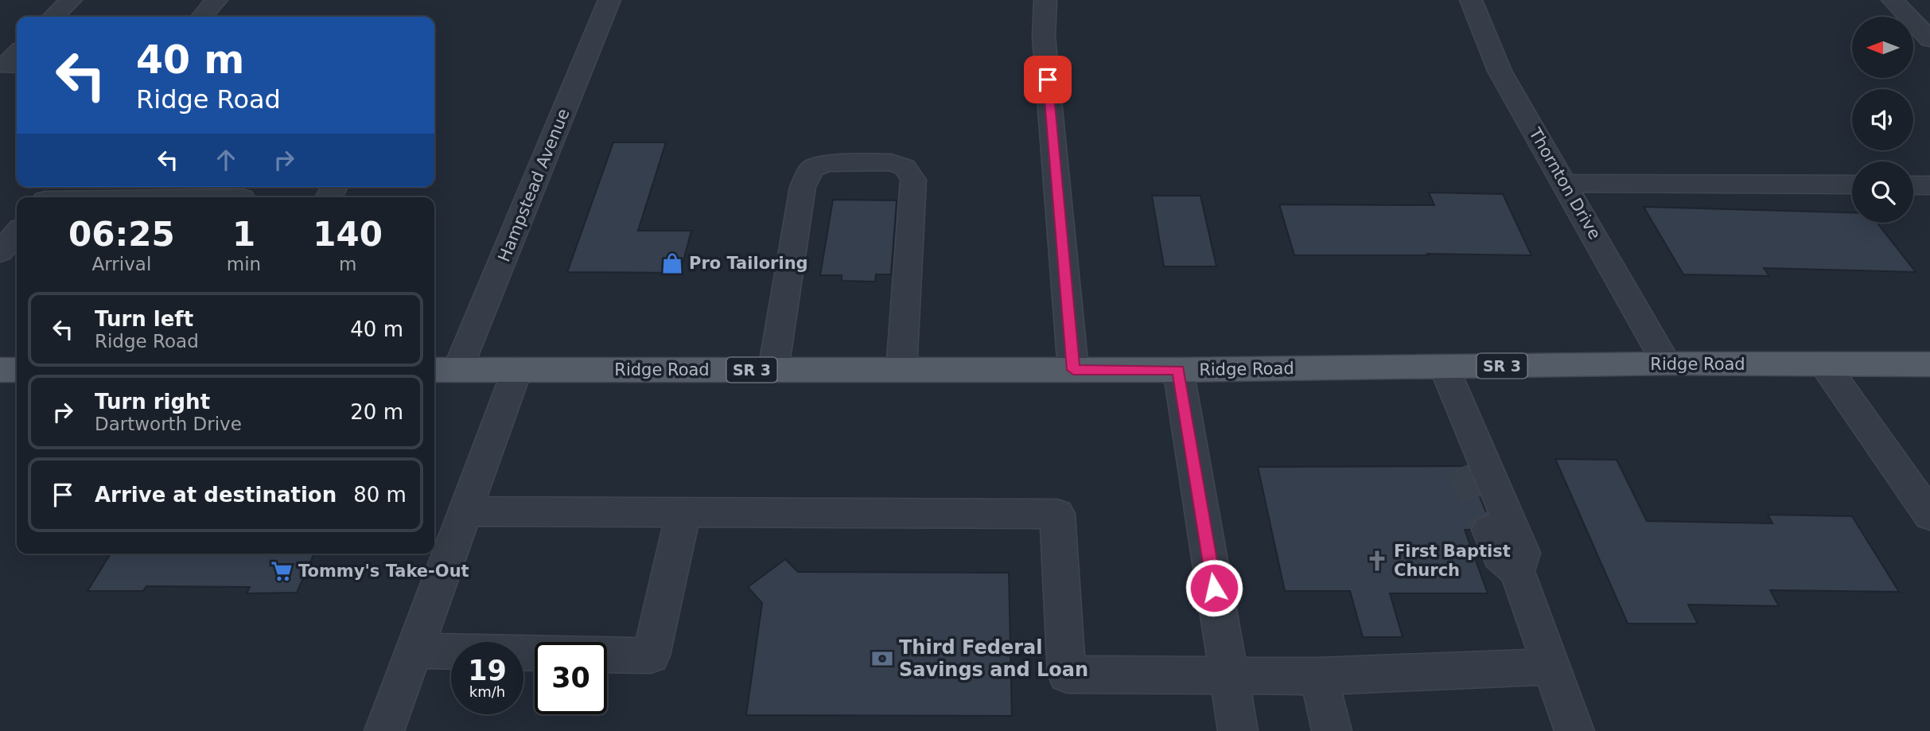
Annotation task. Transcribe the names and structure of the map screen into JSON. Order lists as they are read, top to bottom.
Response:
{
  "streets": {
    "main road": ["Ridge Road", "SR 3"],
    "street": ["Thornton Drive", "Hampstead Avenue"]
  },
  "crossings": [
    ["Thornton Drive", "Ridge Road"],
    ["Hampstead Avenue", "Ridge Road"]
  ],
  "places": {
    "shop": ["Pro Tailoring"],
    "church": ["First Baptist Church"],
    "supermarket": ["Tommy's Take-Out"],
    "bank": ["Third Federal Savings and Loan"]
  },
  "north": "left",
  "page": {
    "turn": ["40 m", "Ridge Road"],
    "eta": [
      "06:25",
      "Arrival",
      "1",
      "min",
      "140",
      "m"
    ],
    "list": [
      {
        "name": "Turn left",
        "note": "Ridge Road",
        "value": "40 m"
      },
      {
        "name": "Turn right",
        "note": "Dartworth Drive",
        "value": "20 m"
      },
      {
        "name": "Arrive at destination",
        "value": "80 m"
      }
    ],
    "speed": "19 km/h",
    "limit": "30"
  }
}
